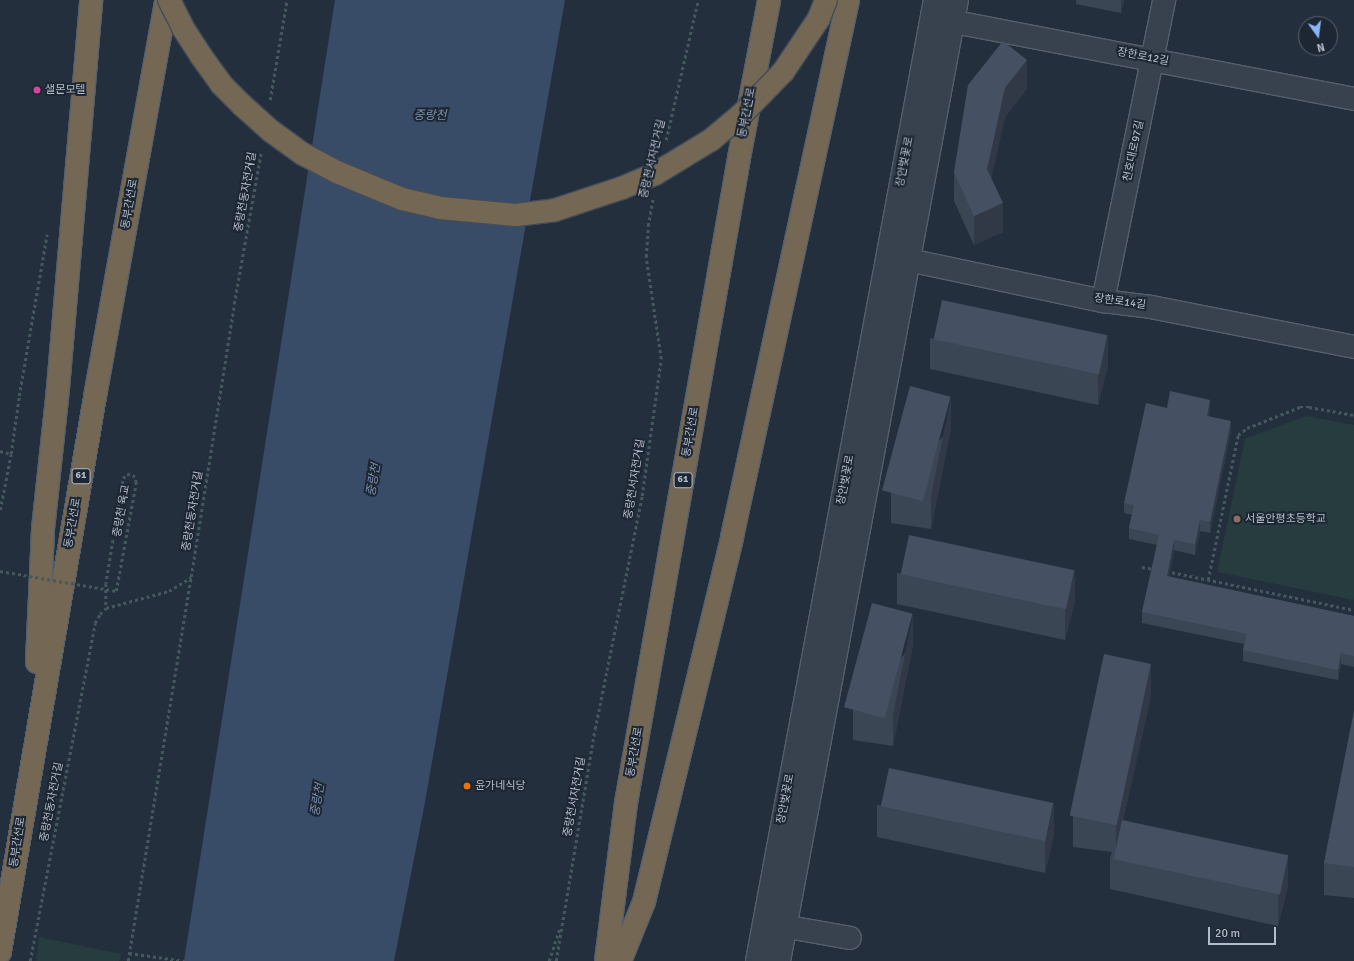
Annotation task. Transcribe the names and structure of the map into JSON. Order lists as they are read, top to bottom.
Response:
{
  "streets": {
    "highway": ["동부간선로", "61"],
    "street": [
      "장한로12길",
      "천호대로97길",
      "장안벚꽃로",
      "장한로14길"
    ],
    "path": ["중랑천서자전거길", "중랑천동자전거길", "중랑천 육교"]
  },
  "crossings": [
    ["장한로12길", "천호대로97길"],
    ["장한로12길", "장안벚꽃로"],
    ["천호대로97길", "장한로14길"],
    ["장안벚꽃로", "장한로14길"],
    ["중랑천동자전거길", "중랑천 육교"]
  ],
  "water": ["중랑천"],
  "places": ["샐몬모텔", "서울안평초등학교", "윤가네식당"],
  "scale_bar": "20 m",
  "north": "bottom"
}
